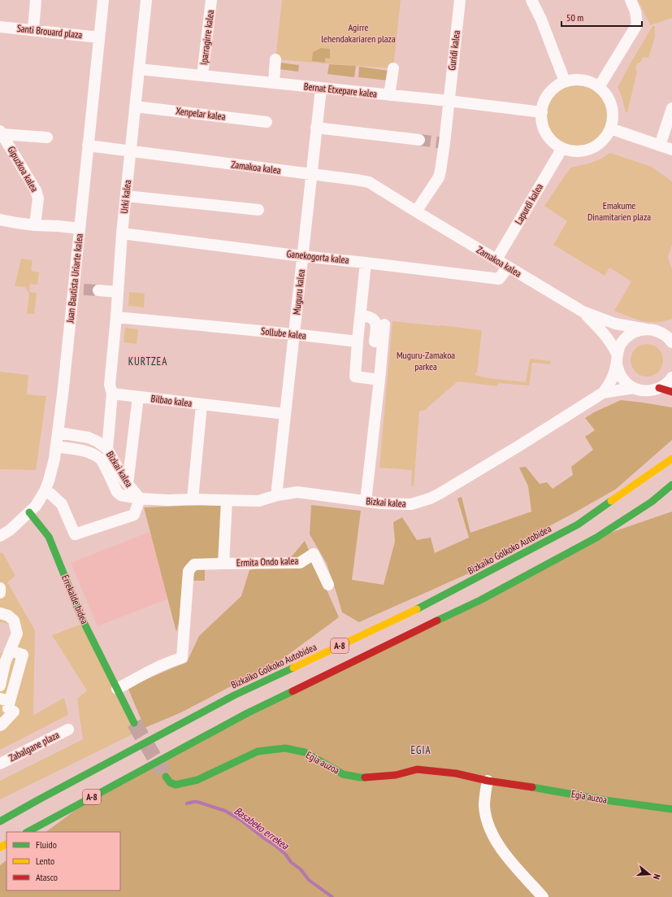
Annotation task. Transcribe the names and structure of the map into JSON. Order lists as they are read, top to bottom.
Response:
{
  "streets": {
    "main road": [
      "Bizkaiko Golkoko Autobidea",
      "Errekalde bidea",
      "A-8",
      "Egia auzoa"
    ],
    "street": [
      "Santi Brouard plaza",
      "Iparragirre kalea",
      "Guridi kalea",
      "Bernat Etxepare kalea",
      "Xenpelar kalea",
      "Zamakoa kalea",
      "Gipuzkoa kalea",
      "Urki kalea",
      "Lapurdi kalea",
      "Ganekogorta kalea",
      "Juan Bautista Uriarte kalea",
      "Muguru kalea",
      "Sollube kalea",
      "Bilbao kalea",
      "Bizkai kalea",
      "Ermita Ondo kalea",
      "Zabalgane plaza"
    ]
  },
  "crossings": [
    ["Santi Brouard plaza", "Juan Bautista Uriarte kalea"],
    ["Iparragirre kalea", "Bernat Etxepare kalea"],
    ["Guridi kalea", "Bernat Etxepare kalea"],
    ["Guridi kalea", "Zamakoa kalea"],
    ["Bernat Etxepare kalea", "Urki kalea"],
    ["Bernat Etxepare kalea", "Lapurdi kalea"],
    ["Bernat Etxepare kalea", "Muguru kalea"],
    ["Xenpelar kalea", "Urki kalea"],
    ["Zamakoa kalea", "Urki kalea"],
    ["Zamakoa kalea", "Lapurdi kalea"],
    ["Zamakoa kalea", "Ganekogorta kalea"],
    ["Zamakoa kalea", "Juan Bautista Uriarte kalea"],
    ["Zamakoa kalea", "Muguru kalea"],
    ["Zamakoa kalea", "Bizkai kalea"],
    ["Urki kalea", "Ganekogorta kalea"],
    ["Urki kalea", "Sollube kalea"],
    ["Urki kalea", "Bilbao kalea"],
    ["Ganekogorta kalea", "Muguru kalea"],
    ["Juan Bautista Uriarte kalea", "Bizkai kalea"],
    ["Juan Bautista Uriarte kalea", "Errekalde bidea"],
    ["Muguru kalea", "Sollube kalea"],
    ["Muguru kalea", "Bilbao kalea"],
    ["Muguru kalea", "Bizkai kalea"],
    ["Bizkai kalea", "Ermita Ondo kalea"],
    ["Ermita Ondo kalea", "Errekalde bidea"]
  ],
  "districts": ["KURTZEA", "EGIA"],
  "water": ["Basabeko errekea"],
  "parks": ["Agirre lehendakariaren plaza", "Emakume Dinamitarien plaza", "Muguru-Zamakoa parkea"],
  "legend": ["Fluido", "Lento", "Atasco"],
  "scale_bar": "50 m",
  "north": "right"
}
